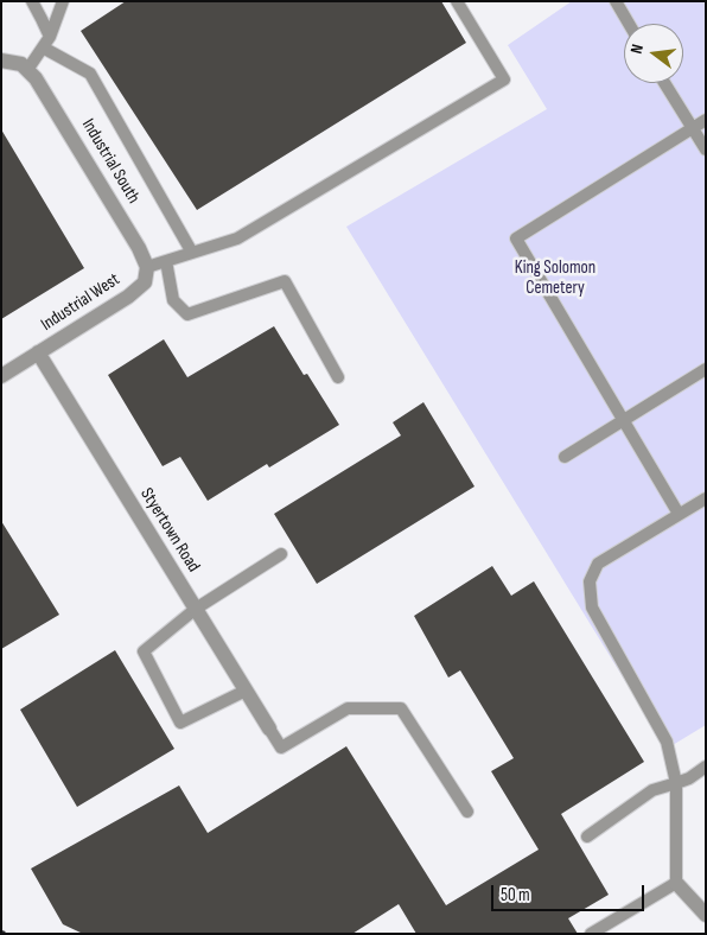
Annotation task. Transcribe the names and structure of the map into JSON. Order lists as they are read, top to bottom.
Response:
{
  "streets": {
    "street": ["Industrial South", "Industrial West", "Styertown Road"]
  },
  "crossings": [
    ["Industrial South", "Industrial West"],
    ["Industrial West", "Styertown Road"]
  ],
  "parks": ["King Solomon Cemetery"],
  "scale_bar": "50 m",
  "north": "left"
}
